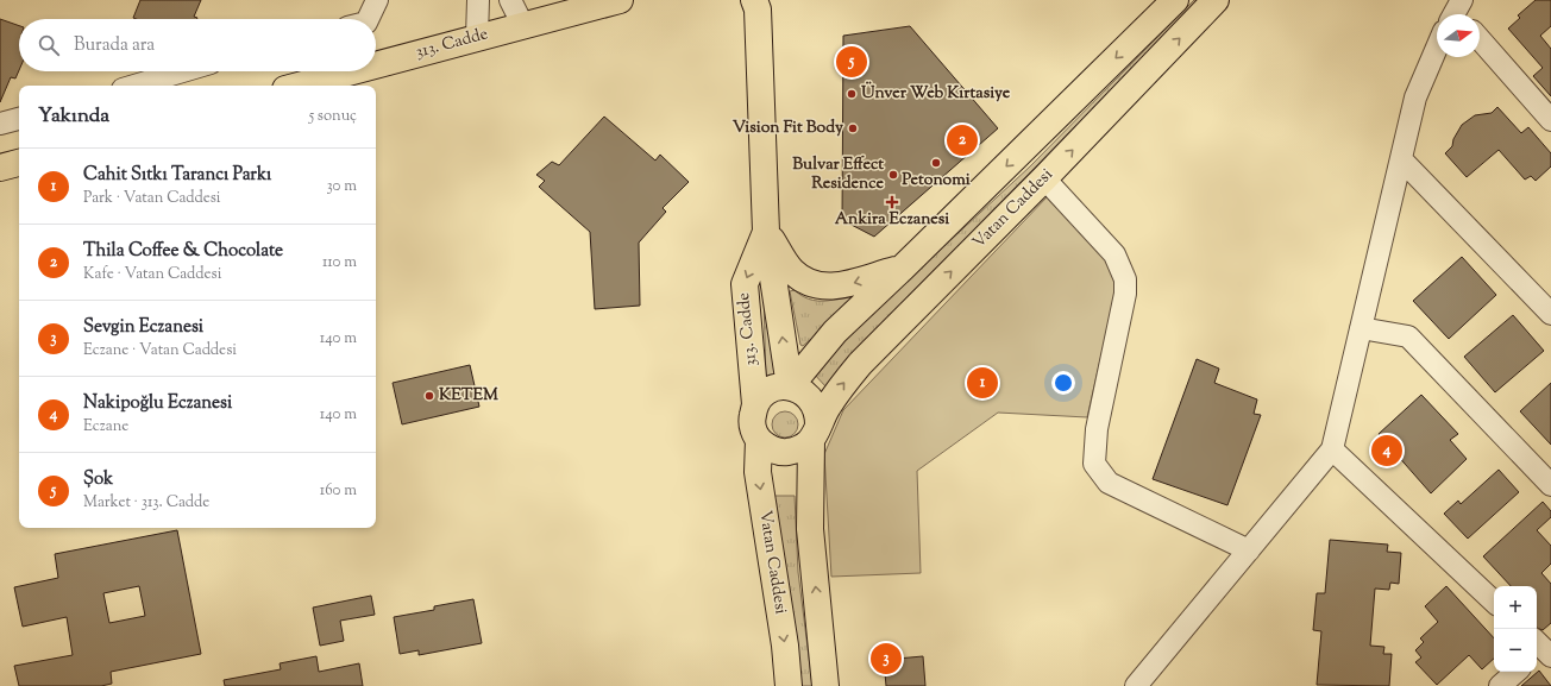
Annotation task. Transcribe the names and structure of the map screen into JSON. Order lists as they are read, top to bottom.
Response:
{
  "streets": {
    "main road": ["313. Cadde", "Vatan Caddesi"]
  },
  "crossings": [
    ["313. Cadde", "Vatan Caddesi"]
  ],
  "places": {
    "other": [
      "Ünver Web Kırtasiye",
      "Vision Fit Body",
      "Petonomi",
      "Bulvar Effect Residence",
      "KETEM"
    ],
    "health": ["Ankira Eczanesi"]
  },
  "north": "right",
  "page": {
    "search": "Burada ara",
    "pins": [
      "5",
      "2",
      "1",
      "4",
      "3"
    ],
    "heading": ["Yakında", "5 sonuç"],
    "list": [
      {
        "mark": "1",
        "name": "Cahit Sıtkı Tarancı Parkı",
        "note": "Park · Vatan Caddesi",
        "value": "30 m"
      },
      {
        "mark": "2",
        "name": "Thila Coffee & Chocolate",
        "note": "Kafe · Vatan Caddesi",
        "value": "110 m"
      },
      {
        "mark": "3",
        "name": "Sevgin Eczanesi",
        "note": "Eczane · Vatan Caddesi",
        "value": "140 m"
      },
      {
        "mark": "4",
        "name": "Nakipoğlu Eczanesi",
        "note": "Eczane",
        "value": "140 m"
      },
      {
        "mark": "5",
        "name": "Şok",
        "note": "Market · 313. Cadde",
        "value": "160 m"
      }
    ],
    "map_buttons": ["+", "−"]
  }
}
